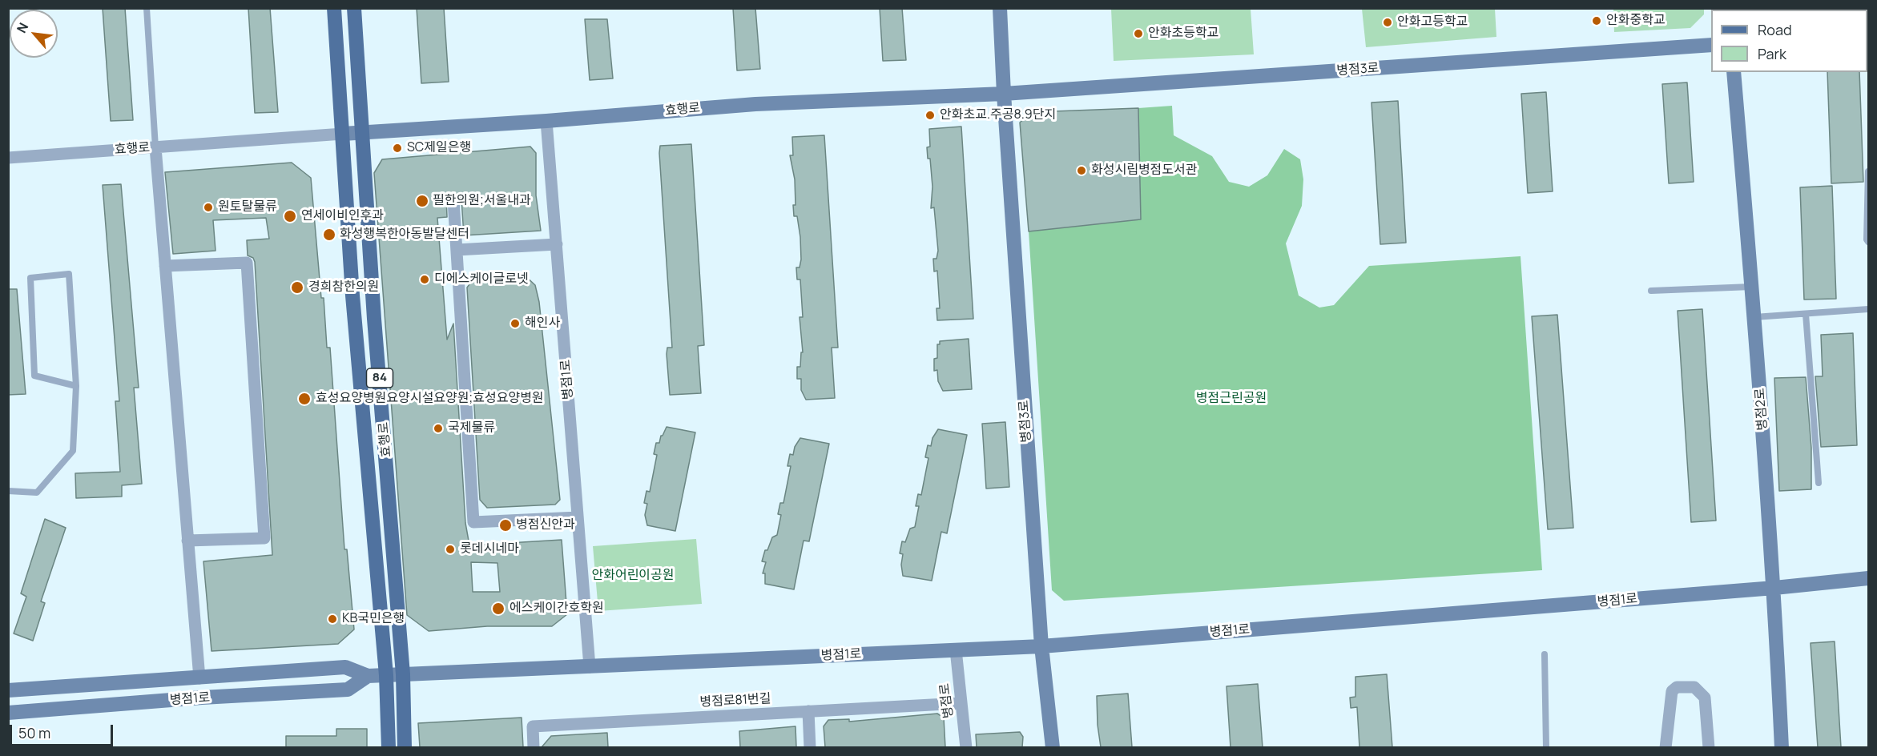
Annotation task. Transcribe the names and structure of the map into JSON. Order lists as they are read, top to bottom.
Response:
{
  "streets": {
    "main road": ["효행로", "84"],
    "street": [
      "병점3로",
      "병점1로",
      "병점2로",
      "병점로81번길",
      "병점로"
    ]
  },
  "crossings": [
    ["병점3로", "효행로"],
    ["병점3로", "병점1로"],
    ["효행로", "병점1로"],
    ["병점1로", "병점2로"],
    ["병점1로", "병점로"],
    ["병점로81번길", "병점로"]
  ],
  "parks": ["병점근린공원", "안화어린이공원"],
  "places": [
    "안화중학교",
    "안화고등학교",
    "안화초등학교",
    "안화초교.주공8.9단지",
    "SC제일은행",
    "화성시립병점도서관",
    "필한의원;서울내과",
    "원토탈물류",
    "연세이비인후과",
    "화성행복한아동발달센터",
    "디에스케이글로넷",
    "경희참한의원",
    "해인사",
    "효성요양병원요양시설요양원;효성요양병원",
    "국제물류",
    "병점신안과",
    "롯데시네마",
    "에스케이간호학원",
    "KB국민은행"
  ],
  "legend": ["Road", "Park"],
  "scale_bar": "50 m",
  "north": "top left"
}
